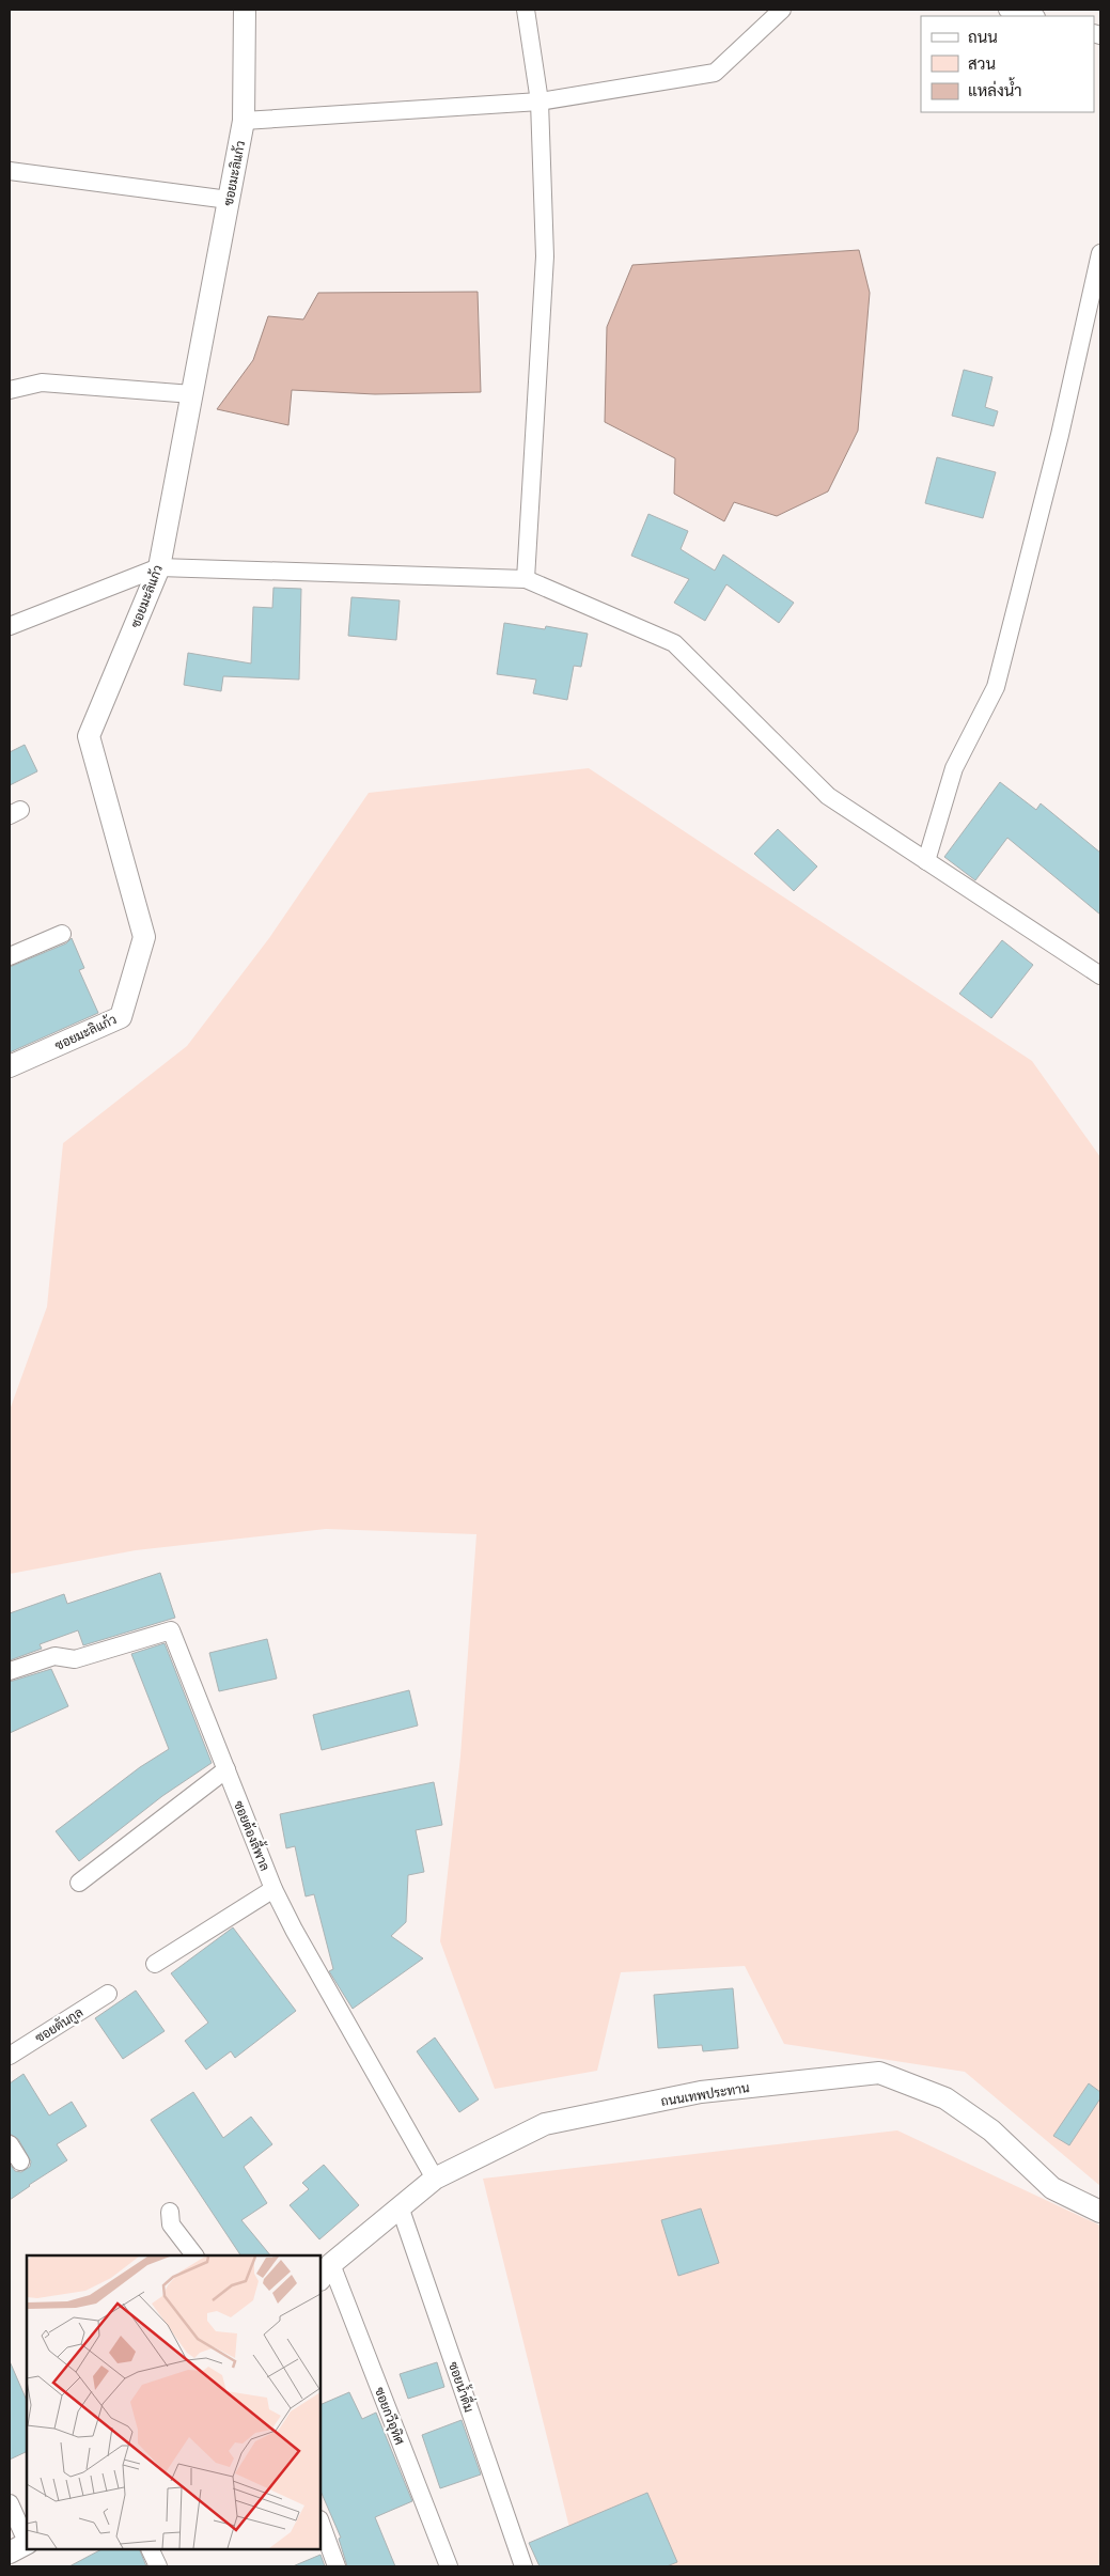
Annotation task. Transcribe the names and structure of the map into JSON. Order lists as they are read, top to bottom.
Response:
{
  "streets": {
    "street": [
      "ซอยมะลิแก้ว",
      "ซอยต้องลี้พาล",
      "ซอยตันกูล",
      "ถนนเทพประทาน",
      "ซอยน้ำดื่ม",
      "ซอยกวีอุทิศ"
    ]
  },
  "crossings": [
    ["ซอยต้องลี้พาล", "ถนนเทพประทาน"],
    ["ถนนเทพประทาน", "ซอยน้ำดื่ม"],
    ["ถนนเทพประทาน", "ซอยกวีอุทิศ"]
  ],
  "legend": ["ถนน", "สวน", "แหล่งน้ำ"]
}
